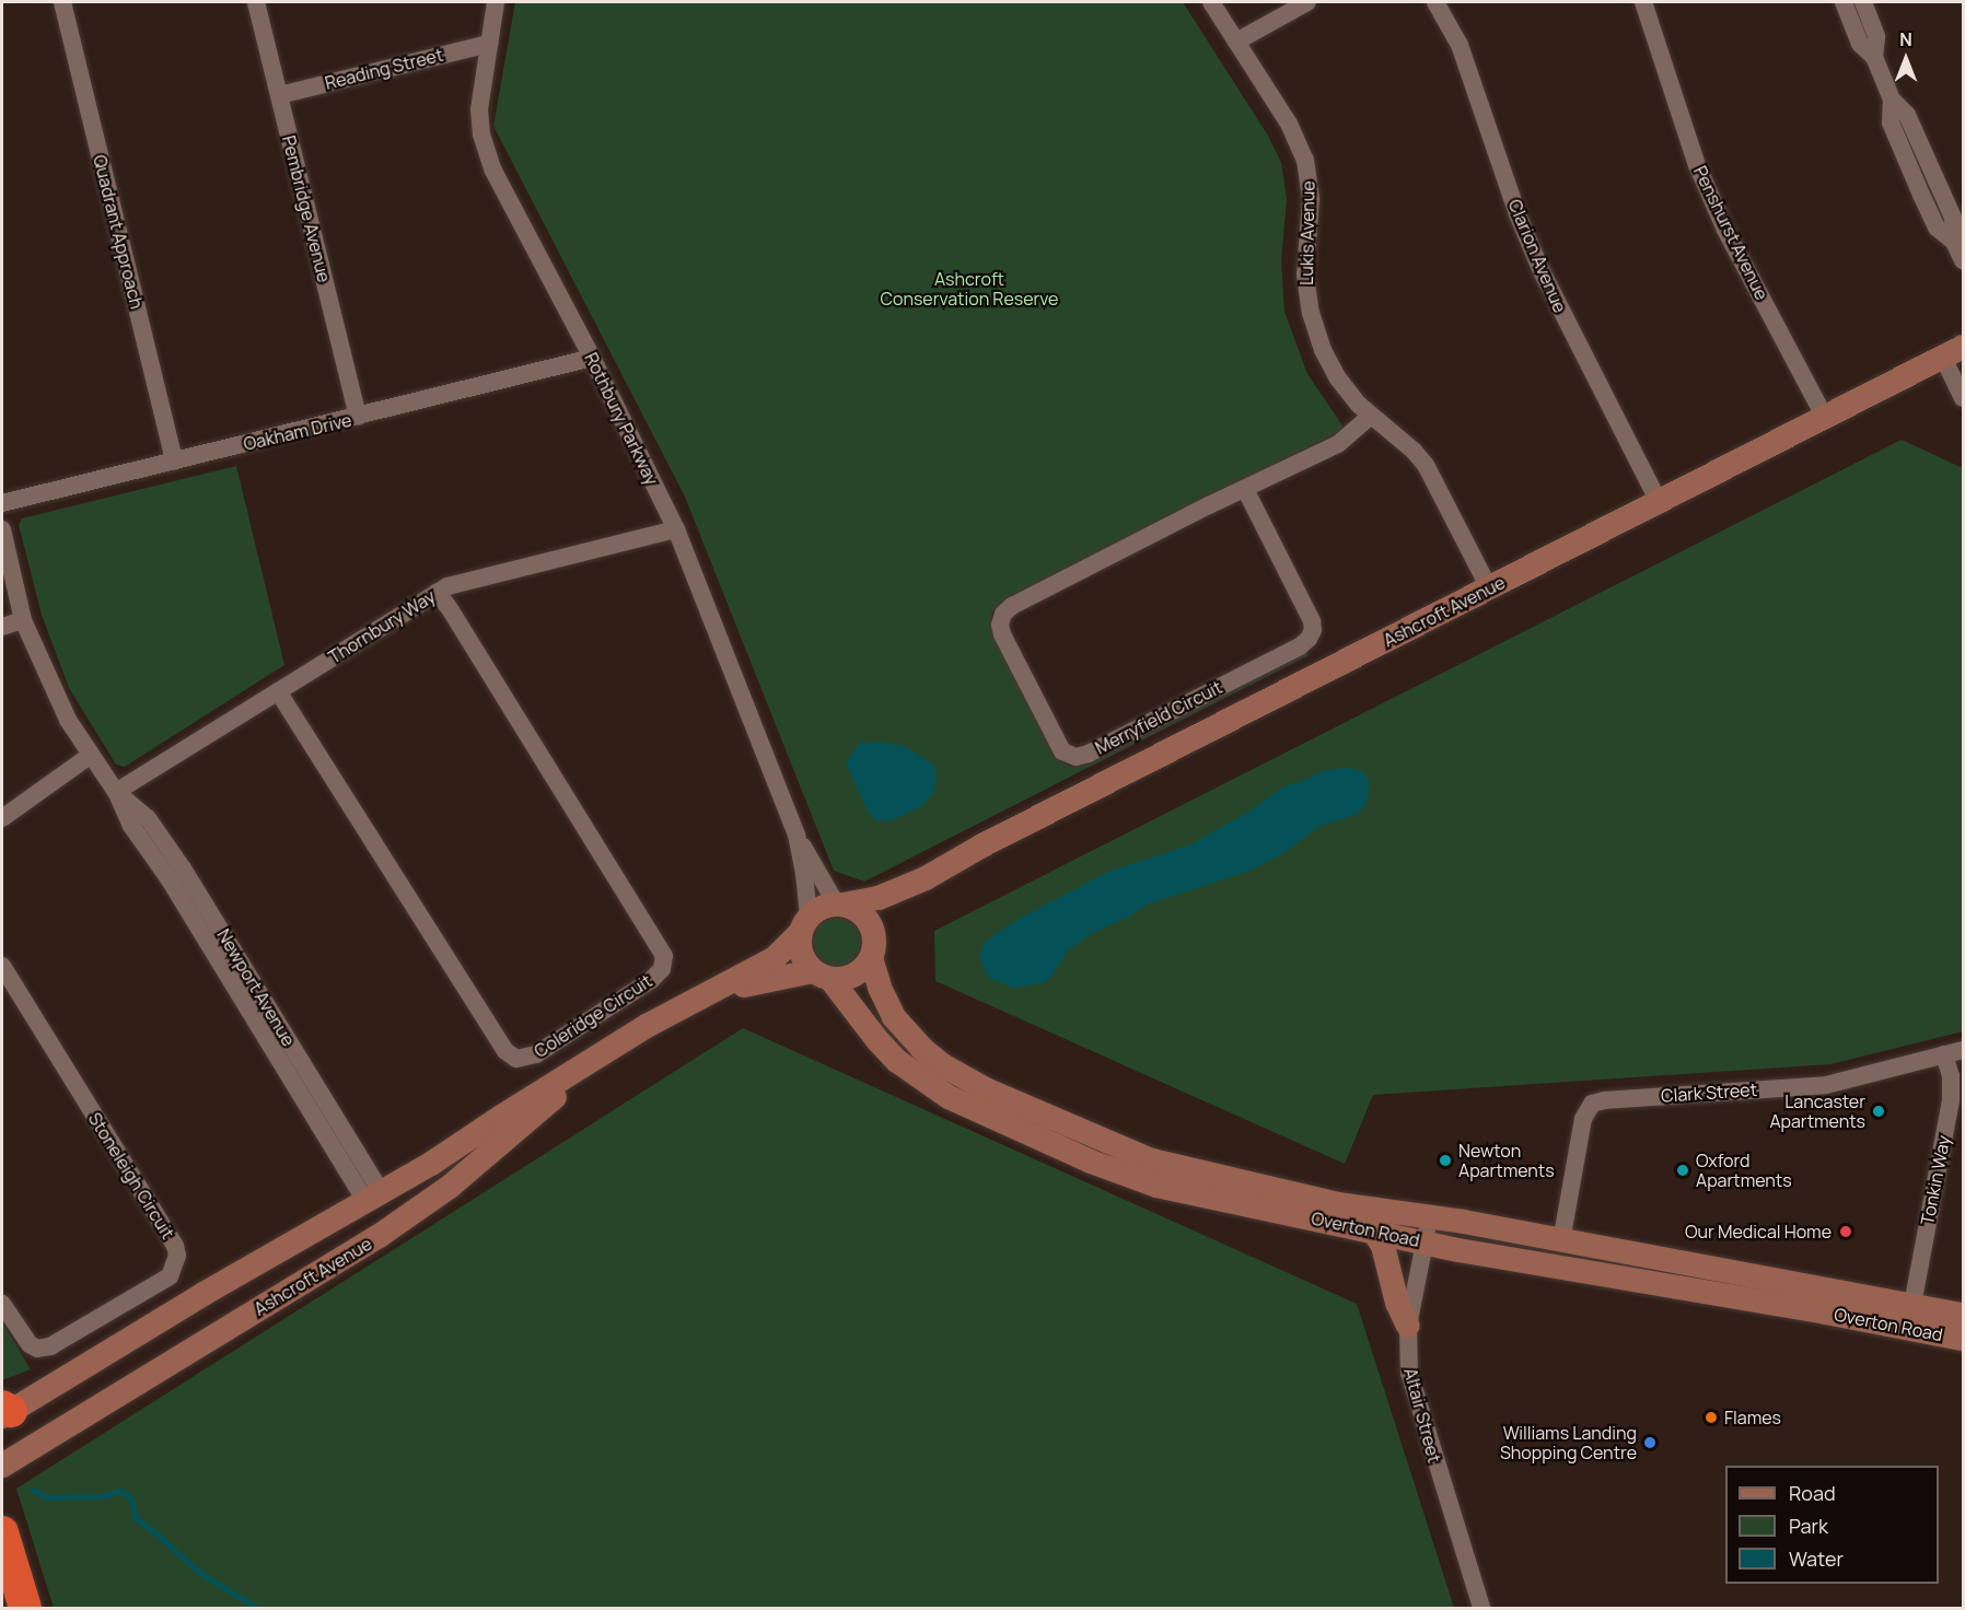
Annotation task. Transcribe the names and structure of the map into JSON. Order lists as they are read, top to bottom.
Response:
{
  "streets": {
    "main road": ["Ashcroft Avenue", "Overton Road"],
    "street": [
      "Reading Street",
      "Pembridge Avenue",
      "Quadrant Approach",
      "Lukis Avenue",
      "Penshurst Avenue",
      "Clarion Avenue",
      "Rothbury Parkway",
      "Oakham Drive",
      "Thornbury Way",
      "Merryfield Circuit",
      "Newport Avenue",
      "Coleridge Circuit",
      "Clark Street",
      "Stoneleigh Circuit",
      "Tonkin Way",
      "Altair Street"
    ]
  },
  "crossings": [
    ["Reading Street", "Pembridge Avenue"],
    ["Reading Street", "Rothbury Parkway"],
    ["Pembridge Avenue", "Oakham Drive"],
    ["Quadrant Approach", "Oakham Drive"],
    ["Lukis Avenue", "Ashcroft Avenue"],
    ["Lukis Avenue", "Merryfield Circuit"],
    ["Penshurst Avenue", "Ashcroft Avenue"],
    ["Clarion Avenue", "Ashcroft Avenue"],
    ["Rothbury Parkway", "Oakham Drive"],
    ["Rothbury Parkway", "Ashcroft Avenue"],
    ["Rothbury Parkway", "Thornbury Way"],
    ["Rothbury Parkway", "Overton Road"],
    ["Ashcroft Avenue", "Newport Avenue"],
    ["Ashcroft Avenue", "Overton Road"],
    ["Thornbury Way", "Newport Avenue"],
    ["Thornbury Way", "Coleridge Circuit"],
    ["Clark Street", "Tonkin Way"],
    ["Clark Street", "Overton Road"],
    ["Tonkin Way", "Overton Road"],
    ["Overton Road", "Altair Street"]
  ],
  "parks": ["Ashcroft Conservation Reserve"],
  "places": [
    "Lancaster Apartments",
    "Newton Apartments",
    "Oxford Apartments",
    "Our Medical Home",
    "Flames",
    "Williams Landing Shopping Centre"
  ],
  "legend": ["Road", "Park", "Water"],
  "north": "top"
}
